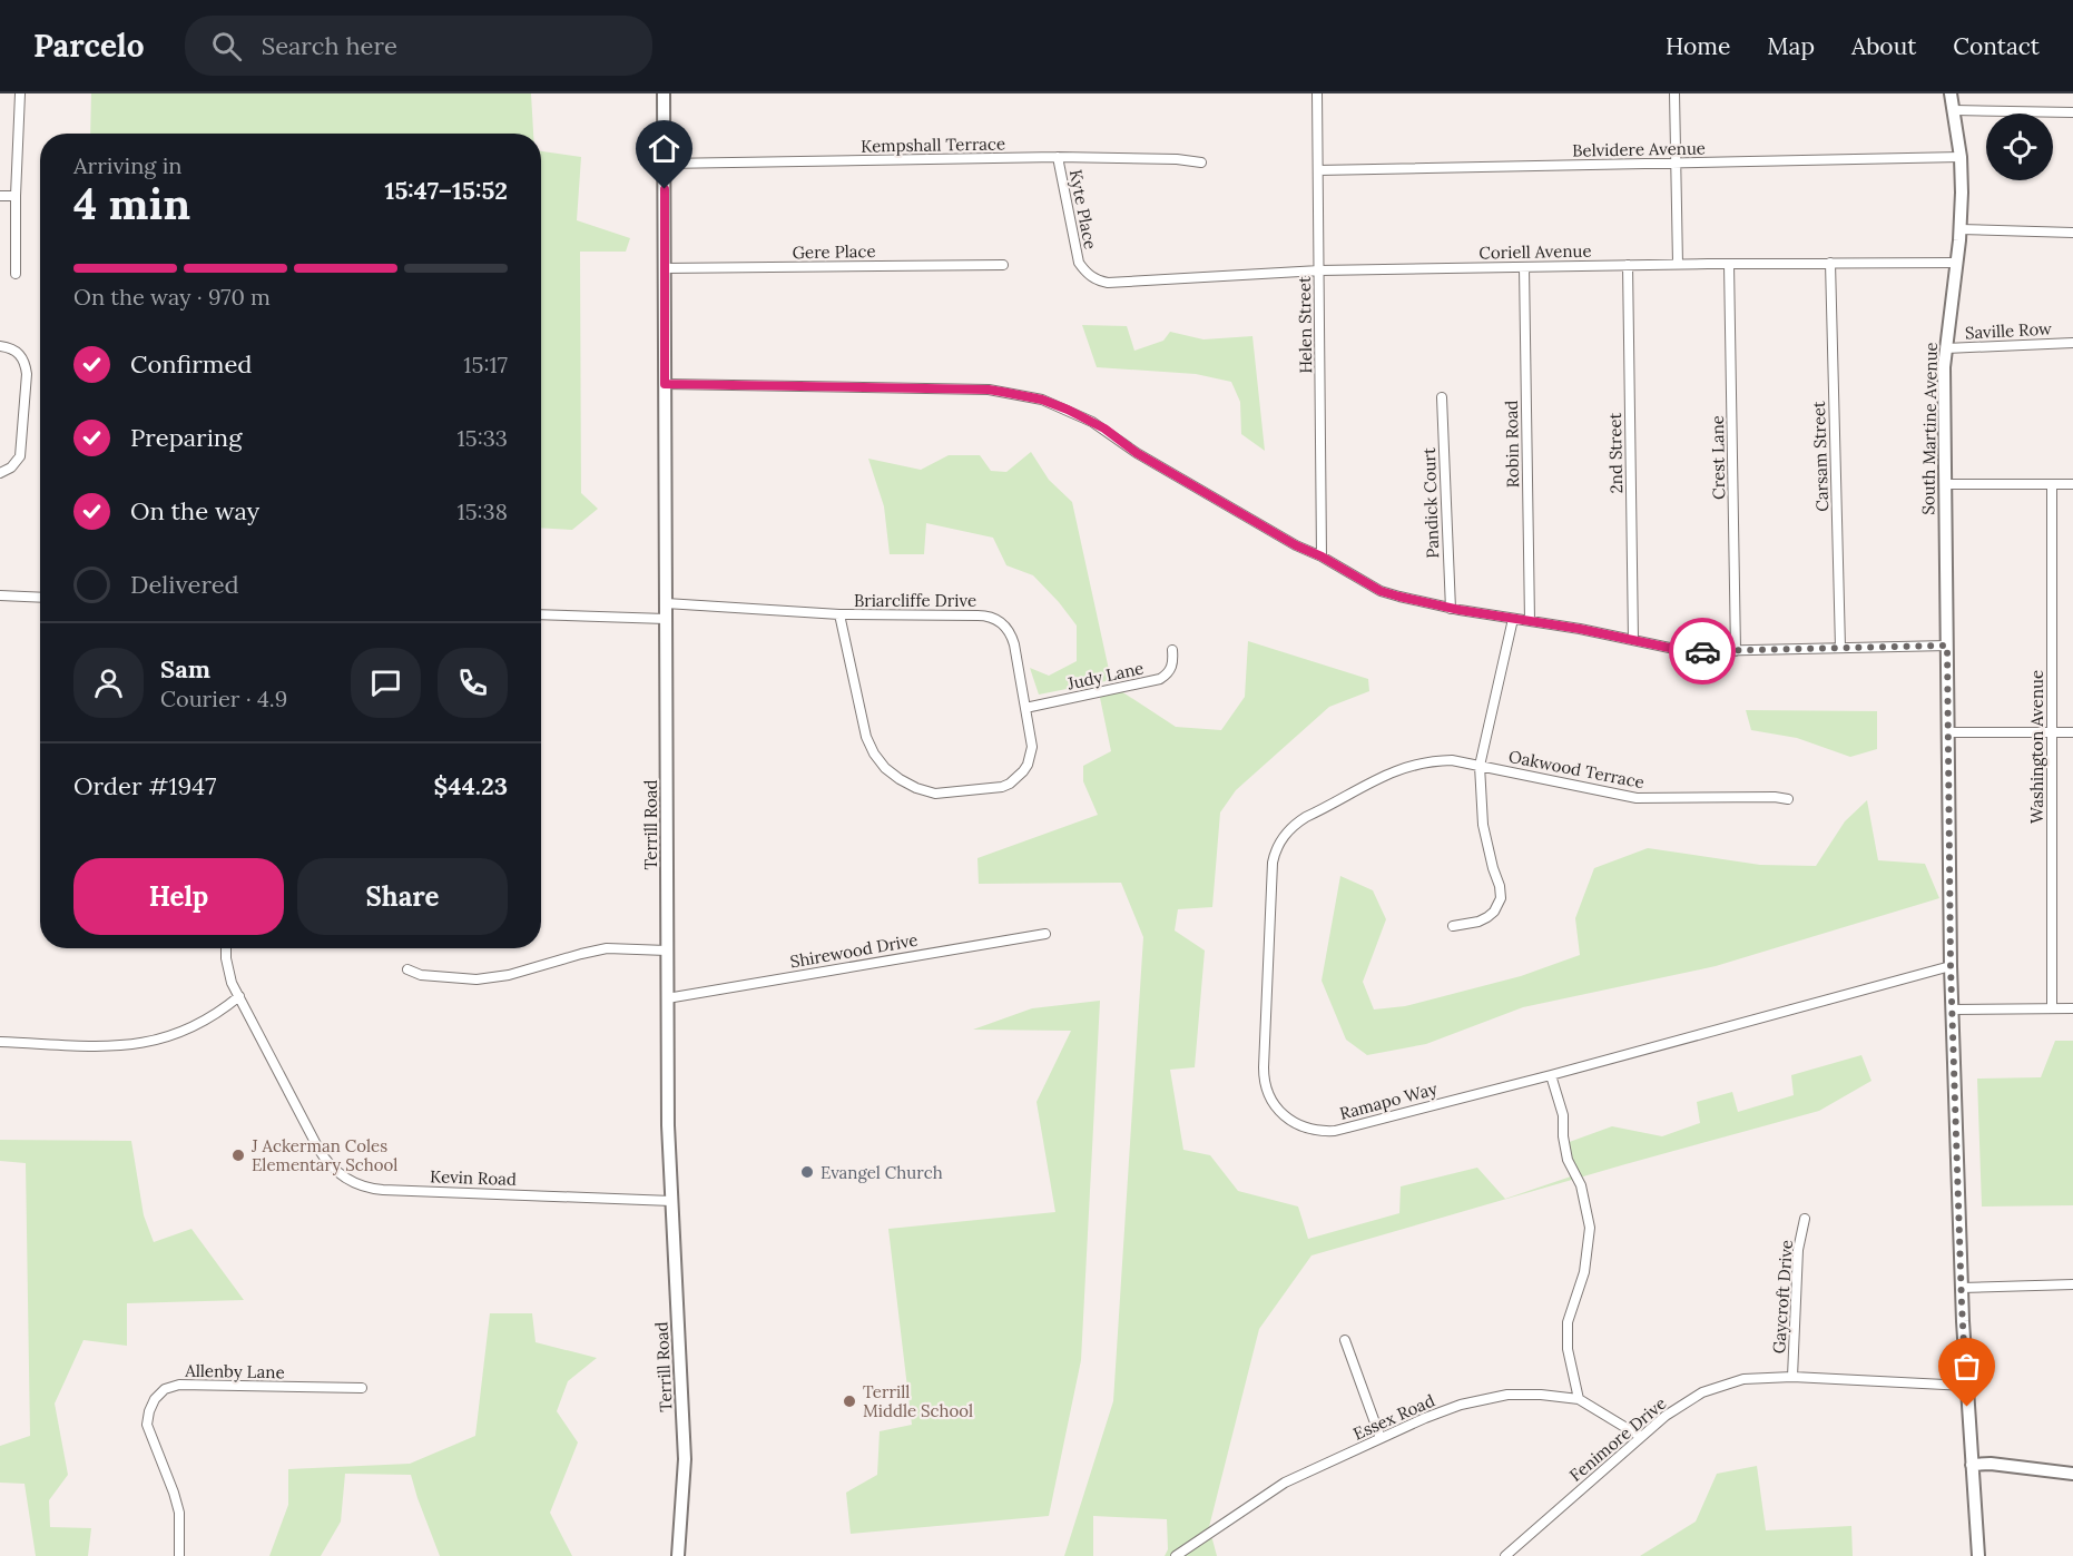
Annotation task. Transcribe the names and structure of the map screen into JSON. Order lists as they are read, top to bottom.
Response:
{
  "streets": {
    "street": [
      "Kempshall Terrace",
      "Belvidere Avenue",
      "Kyte Place",
      "Gere Place",
      "Coriell Avenue",
      "Helen Street",
      "Saville Row",
      "South Martine Avenue",
      "Robin Road",
      "2nd Street",
      "Carsam Street",
      "Crest Lane",
      "Pandick Court",
      "Briarcliffe Drive",
      "Judy Lane",
      "Washington Avenue",
      "Oakwood Terrace",
      "Terrill Road",
      "Shirewood Drive",
      "Ramapo Way",
      "Kevin Road",
      "Gaycroft Drive",
      "Allenby Lane",
      "Essex Road",
      "Fenimore Drive"
    ]
  },
  "crossings": [
    ["Kempshall Terrace", "Kyte Place"],
    ["Kempshall Terrace", "Terrill Road"],
    ["Belvidere Avenue", "Helen Street"],
    ["Belvidere Avenue", "South Martine Avenue"],
    ["Kyte Place", "Coriell Avenue"],
    ["Gere Place", "Terrill Road"],
    ["Coriell Avenue", "Helen Street"],
    ["Coriell Avenue", "South Martine Avenue"],
    ["Coriell Avenue", "Robin Road"],
    ["Coriell Avenue", "2nd Street"],
    ["Coriell Avenue", "Carsam Street"],
    ["Coriell Avenue", "Crest Lane"],
    ["Saville Row", "South Martine Avenue"],
    ["South Martine Avenue", "Ramapo Way"],
    ["South Martine Avenue", "Fenimore Drive"],
    ["Briarcliffe Drive", "Judy Lane"],
    ["Briarcliffe Drive", "Terrill Road"],
    ["Oakwood Terrace", "Ramapo Way"],
    ["Terrill Road", "Shirewood Drive"],
    ["Terrill Road", "Kevin Road"],
    ["Gaycroft Drive", "Fenimore Drive"],
    ["Essex Road", "Fenimore Drive"]
  ],
  "places": ["J Ackerman Coles Elementary School", "Evangel Church", "Terrill Middle School"],
  "page": {
    "header": "Parcelo",
    "search": "Search here",
    "nav": [
      "Home",
      "Map",
      "About",
      "Contact"
    ],
    "heading": ["4 min", "Arriving in", "15:47–15:52"],
    "panel": [
      "Sam",
      "Courier · 4.9",
      "Order #1947",
      "$44.23"
    ],
    "bar": "On the way · 970 m",
    "list": [
      ["Confirmed", "15:17"],
      ["Preparing", "15:33"],
      ["On the way", "15:38"],
      "Delivered"
    ],
    "buttons": ["Help", "Share"]
  }
}
